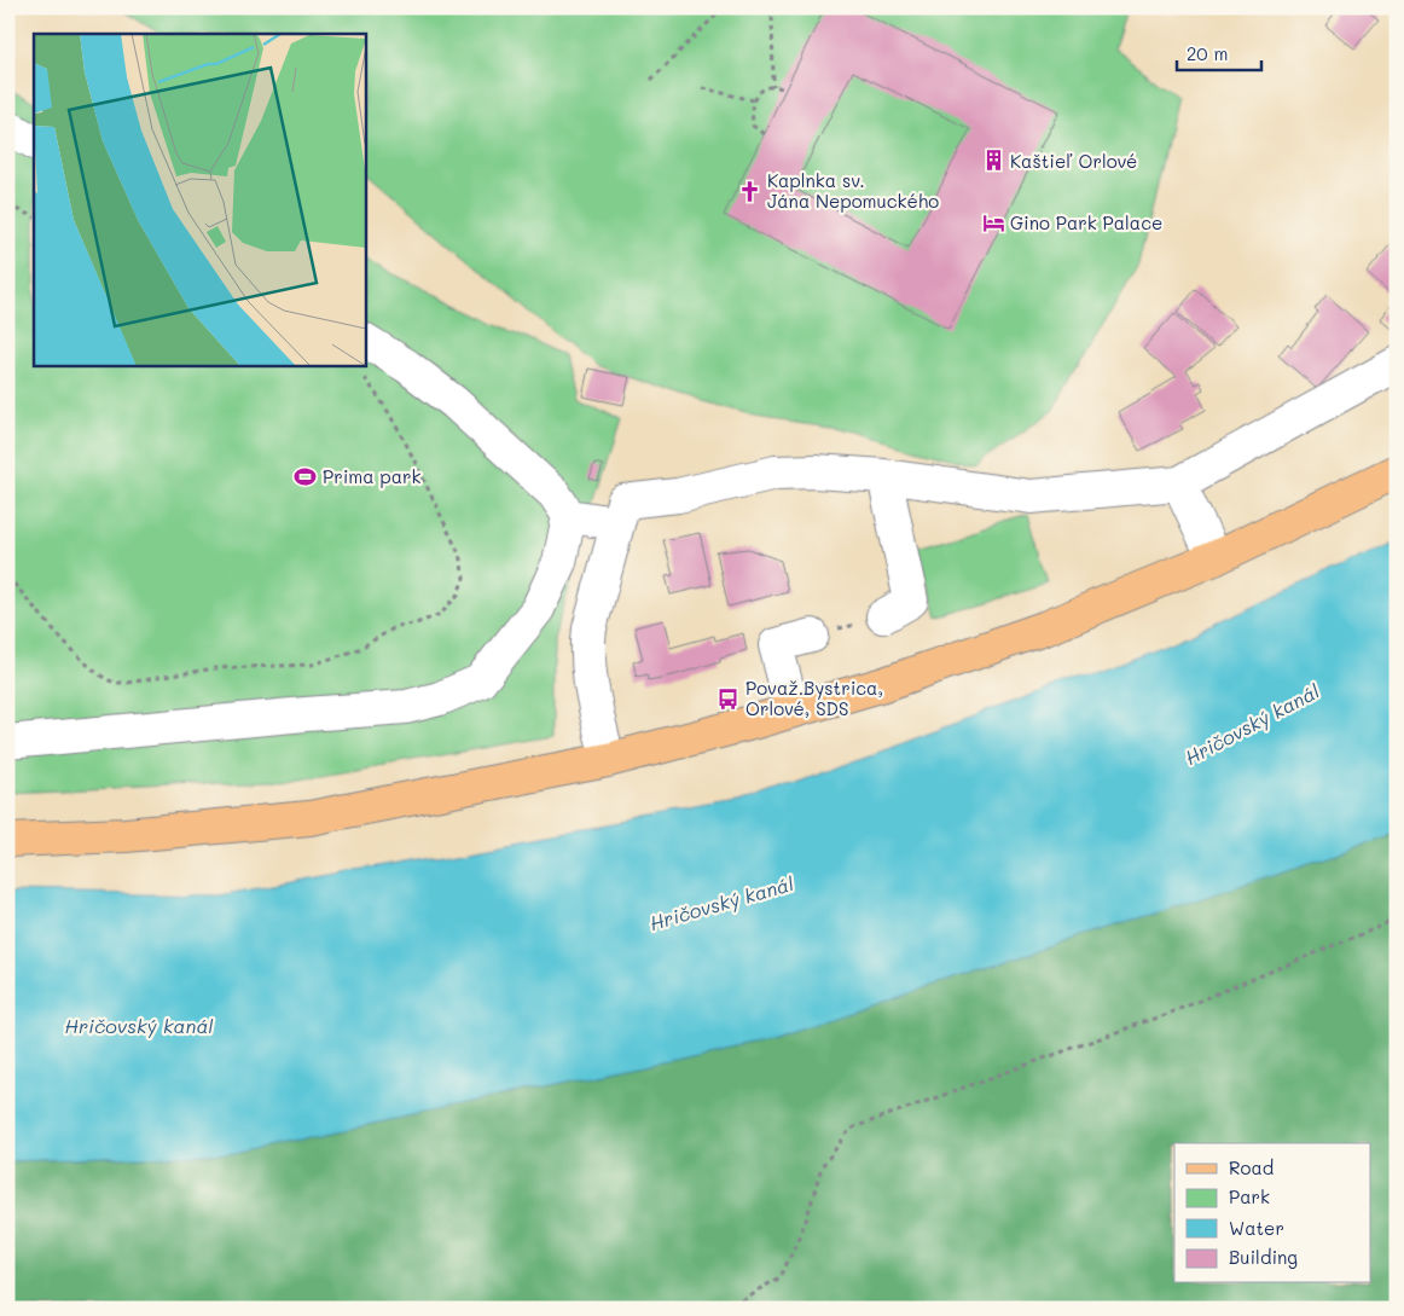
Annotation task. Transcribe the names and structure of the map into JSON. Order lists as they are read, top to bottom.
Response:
{
  "water": ["Hričovský kanál"],
  "places": {
    "building": ["Kaštieľ Orlové"],
    "church": ["Kaplnka sv. Jána Nepomuckého"],
    "hotel": ["Gino Park Palace"],
    "sports": ["Prima park"],
    "bus stop": ["Považ.Bystrica, Orlové, SDS"]
  },
  "legend": [
    "Road",
    "Park",
    "Water",
    "Building"
  ],
  "scale_bar": "20 m"
}
